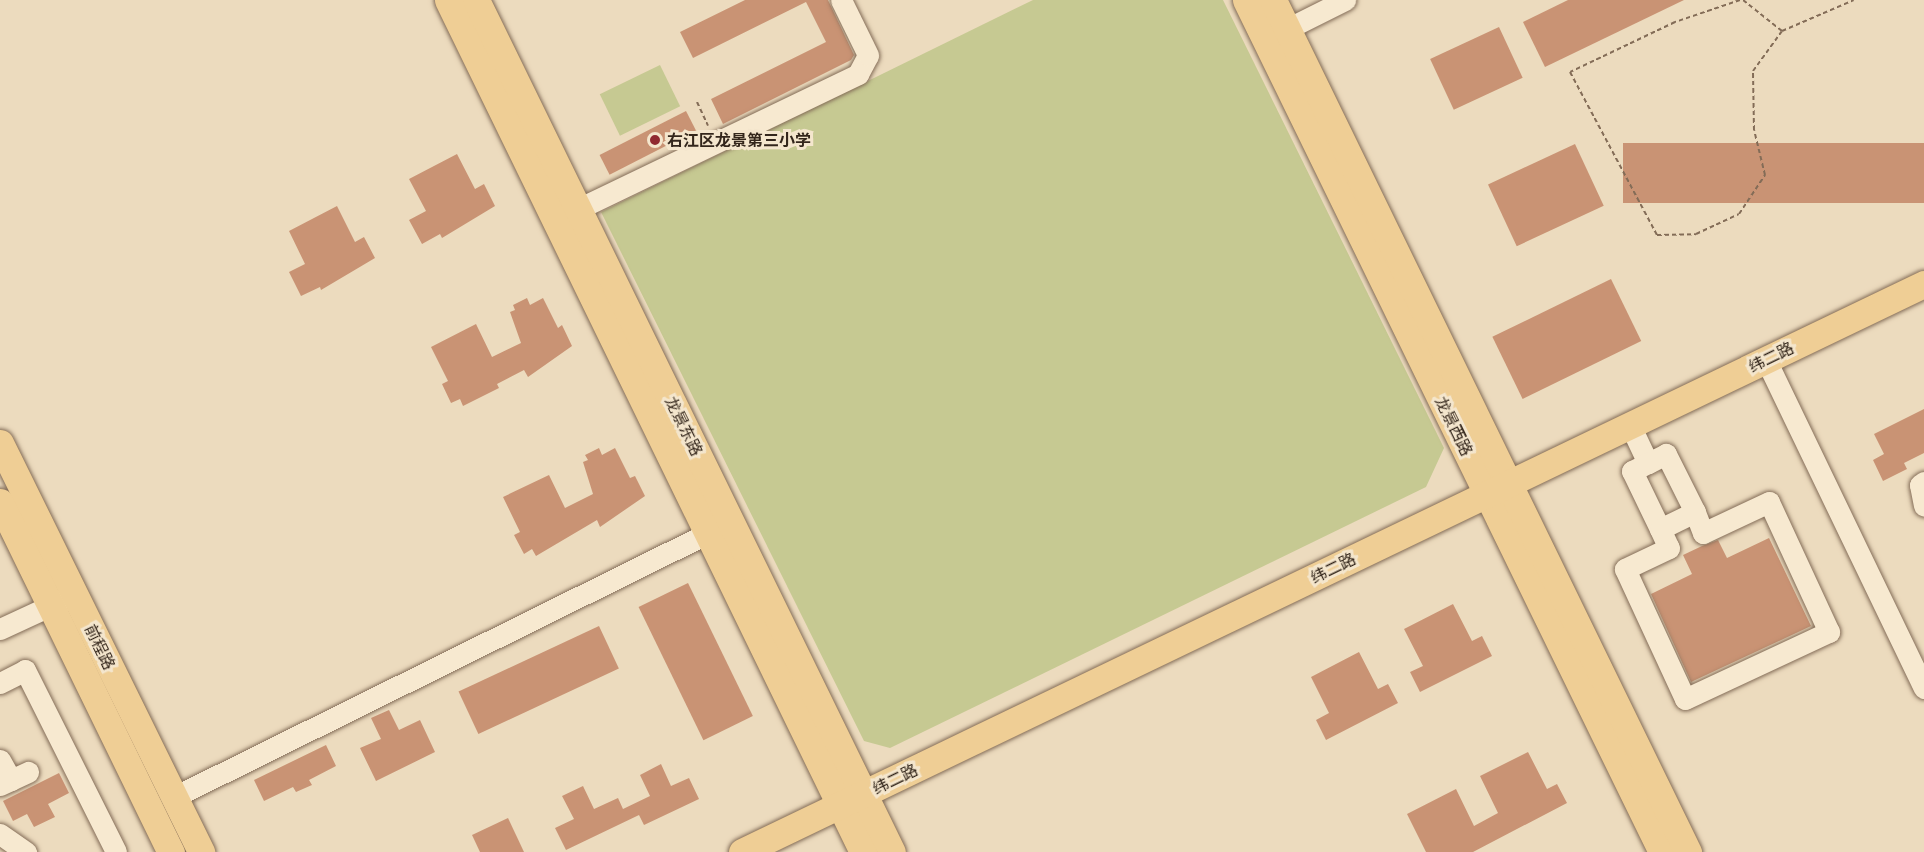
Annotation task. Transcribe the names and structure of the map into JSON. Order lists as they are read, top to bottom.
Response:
{
  "streets": {
    "main road": [
      "纬二路",
      "龙景东路",
      "龙景西路",
      "前程路"
    ]
  },
  "crossings": [
    ["纬二路", "龙景东路"],
    ["纬二路", "龙景西路"]
  ],
  "places": ["右江区龙景第三小学"]
}
